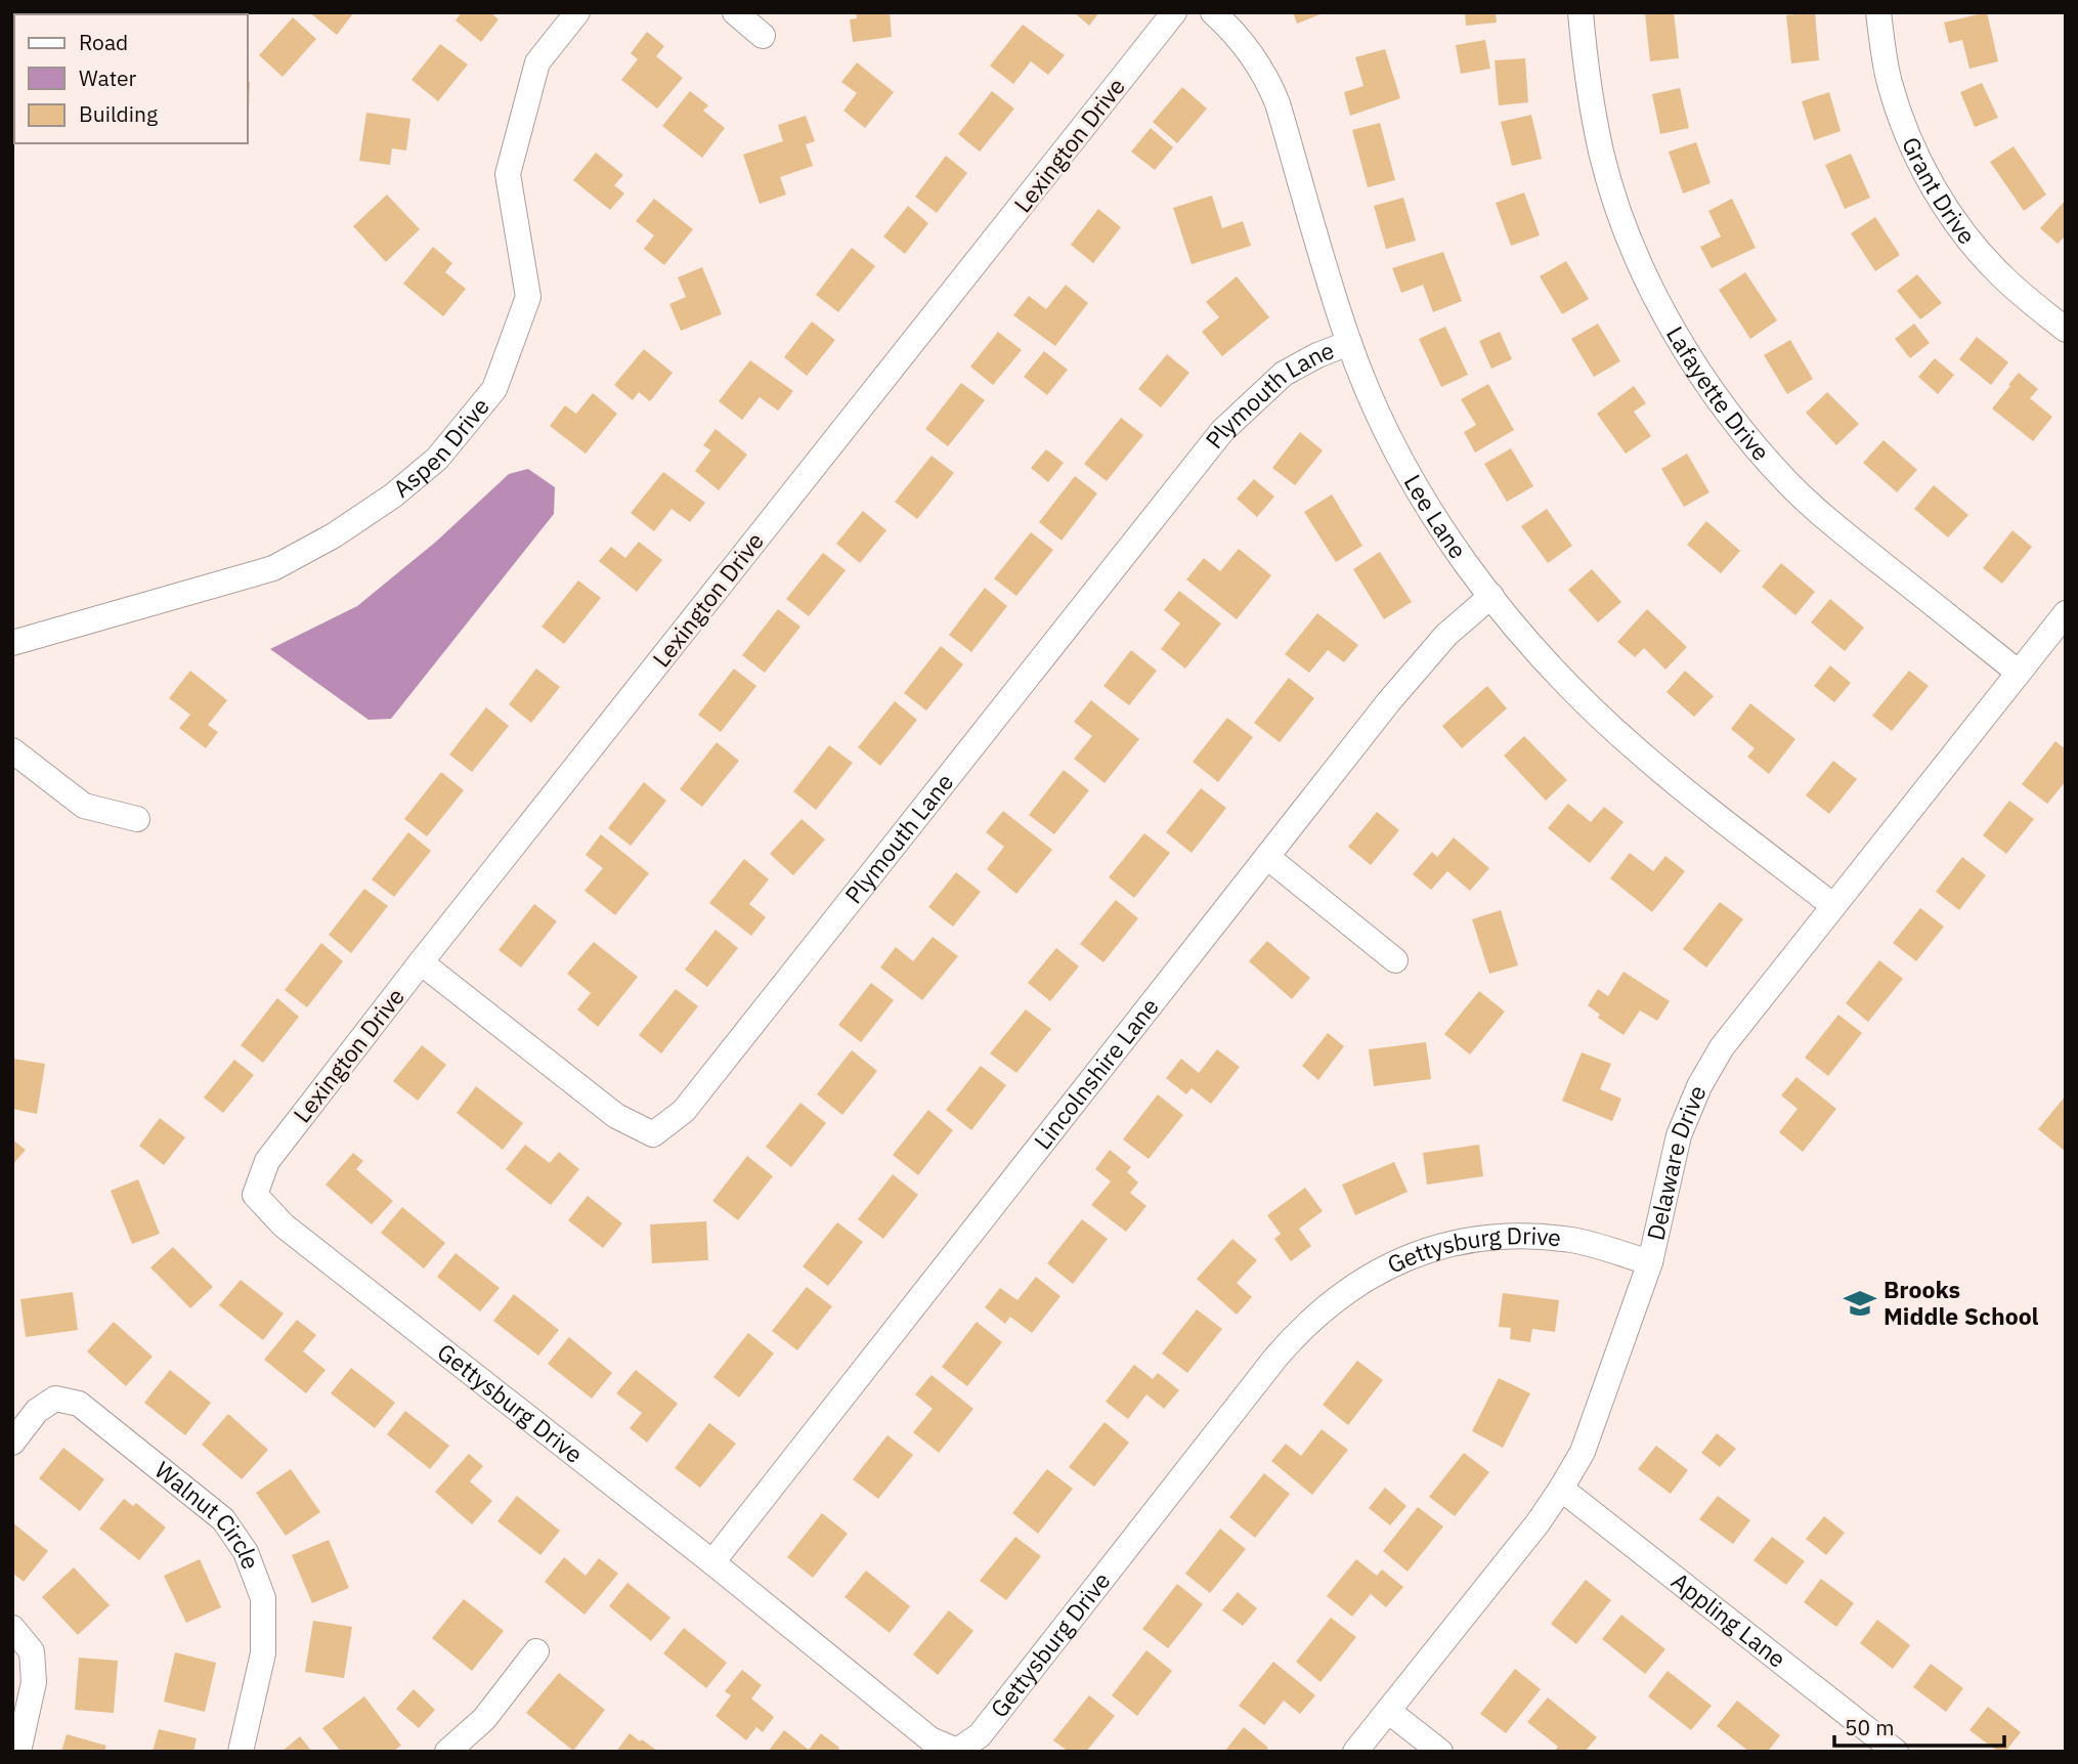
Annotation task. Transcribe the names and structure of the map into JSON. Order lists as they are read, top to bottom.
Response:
{
  "streets": {
    "street": [
      "Lexington Drive",
      "Grant Drive",
      "Lafayette Drive",
      "Plymouth Lane",
      "Aspen Drive",
      "Lee Lane",
      "Lincolnshire Lane",
      "Delaware Drive",
      "Gettysburg Drive",
      "Walnut Circle",
      "Appling Lane"
    ]
  },
  "crossings": [
    ["Lexington Drive", "Plymouth Lane"],
    ["Lexington Drive", "Gettysburg Drive"],
    ["Lafayette Drive", "Delaware Drive"],
    ["Plymouth Lane", "Lee Lane"],
    ["Lee Lane", "Lincolnshire Lane"],
    ["Lee Lane", "Delaware Drive"],
    ["Lincolnshire Lane", "Gettysburg Drive"],
    ["Delaware Drive", "Gettysburg Drive"],
    ["Delaware Drive", "Appling Lane"]
  ],
  "places": {
    "school or university": ["Brooks Middle School"]
  },
  "legend": ["Road", "Water", "Building"],
  "scale_bar": "50 m"
}
